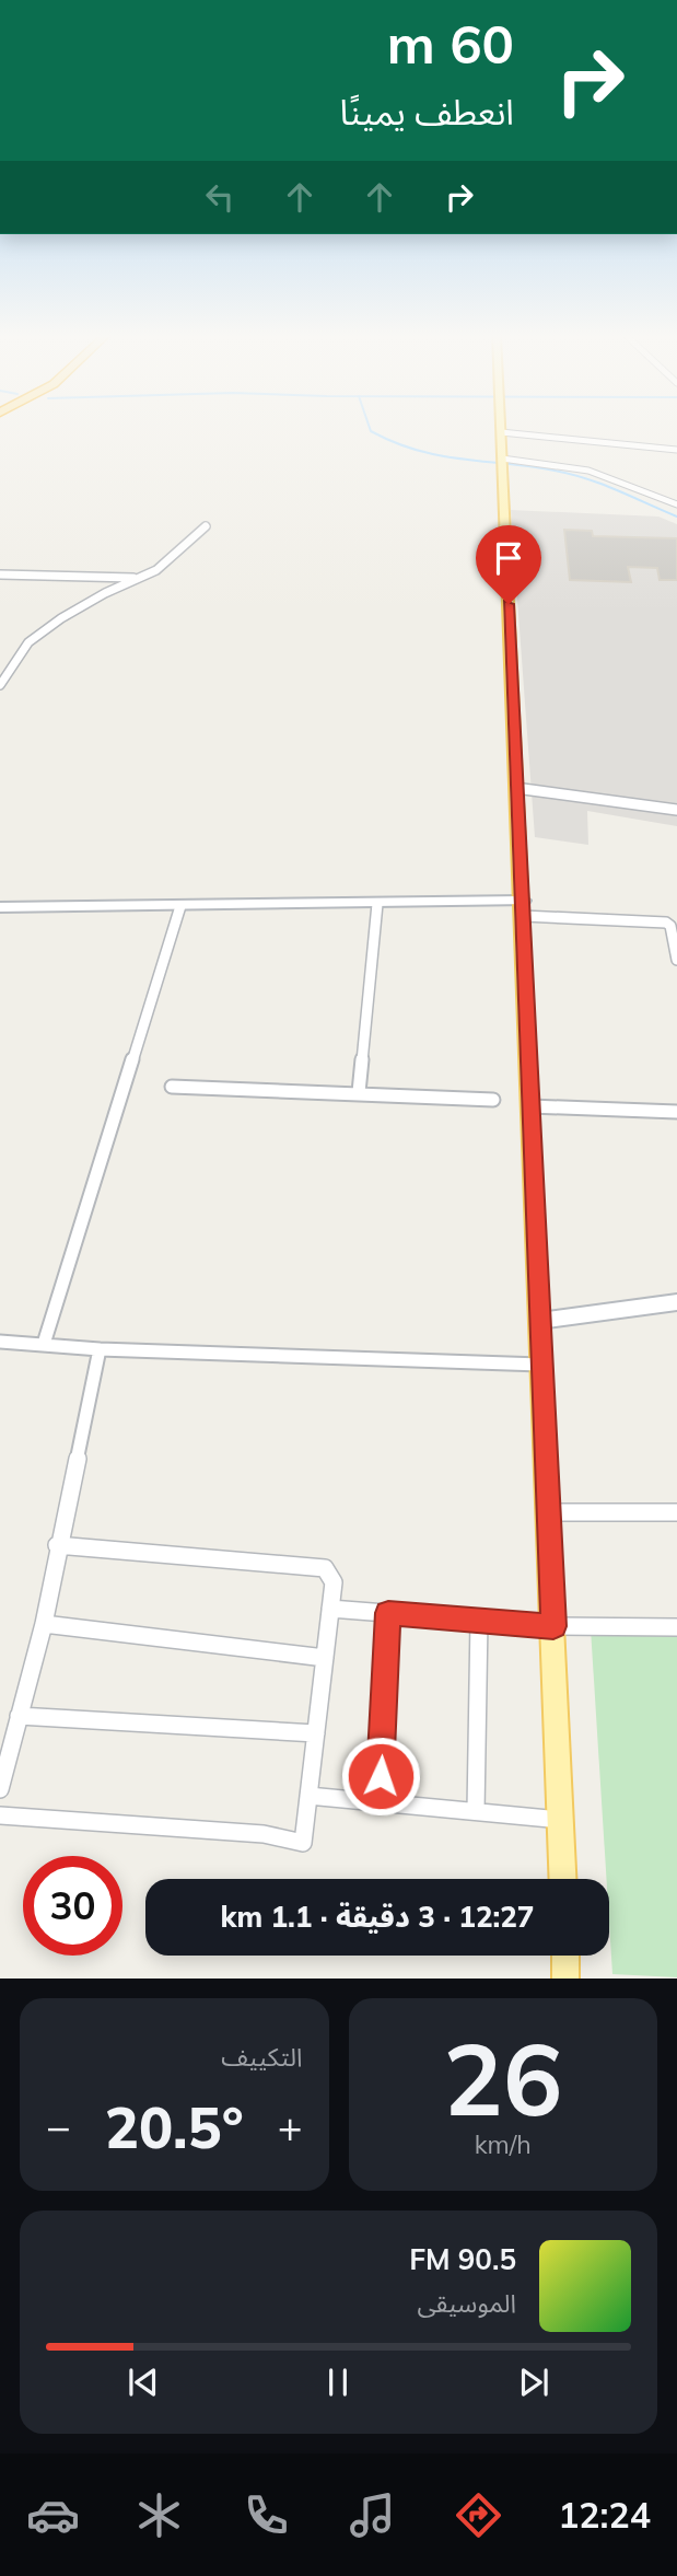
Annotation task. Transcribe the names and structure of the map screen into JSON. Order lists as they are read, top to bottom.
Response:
{
  "page": {
    "turn": ["60 m", "انعطف يمينًا"],
    "limit": "30",
    "trip": "12:27 · 3 دقيقة · 1.1 km",
    "tile": [
      ["26", "km/h"],
      "التكييف"
    ],
    "heat": ["−", "20.5°", "+"],
    "song": ["90.5 FM", "الموسيقى"],
    "tabs": "12:24"
  }
}
